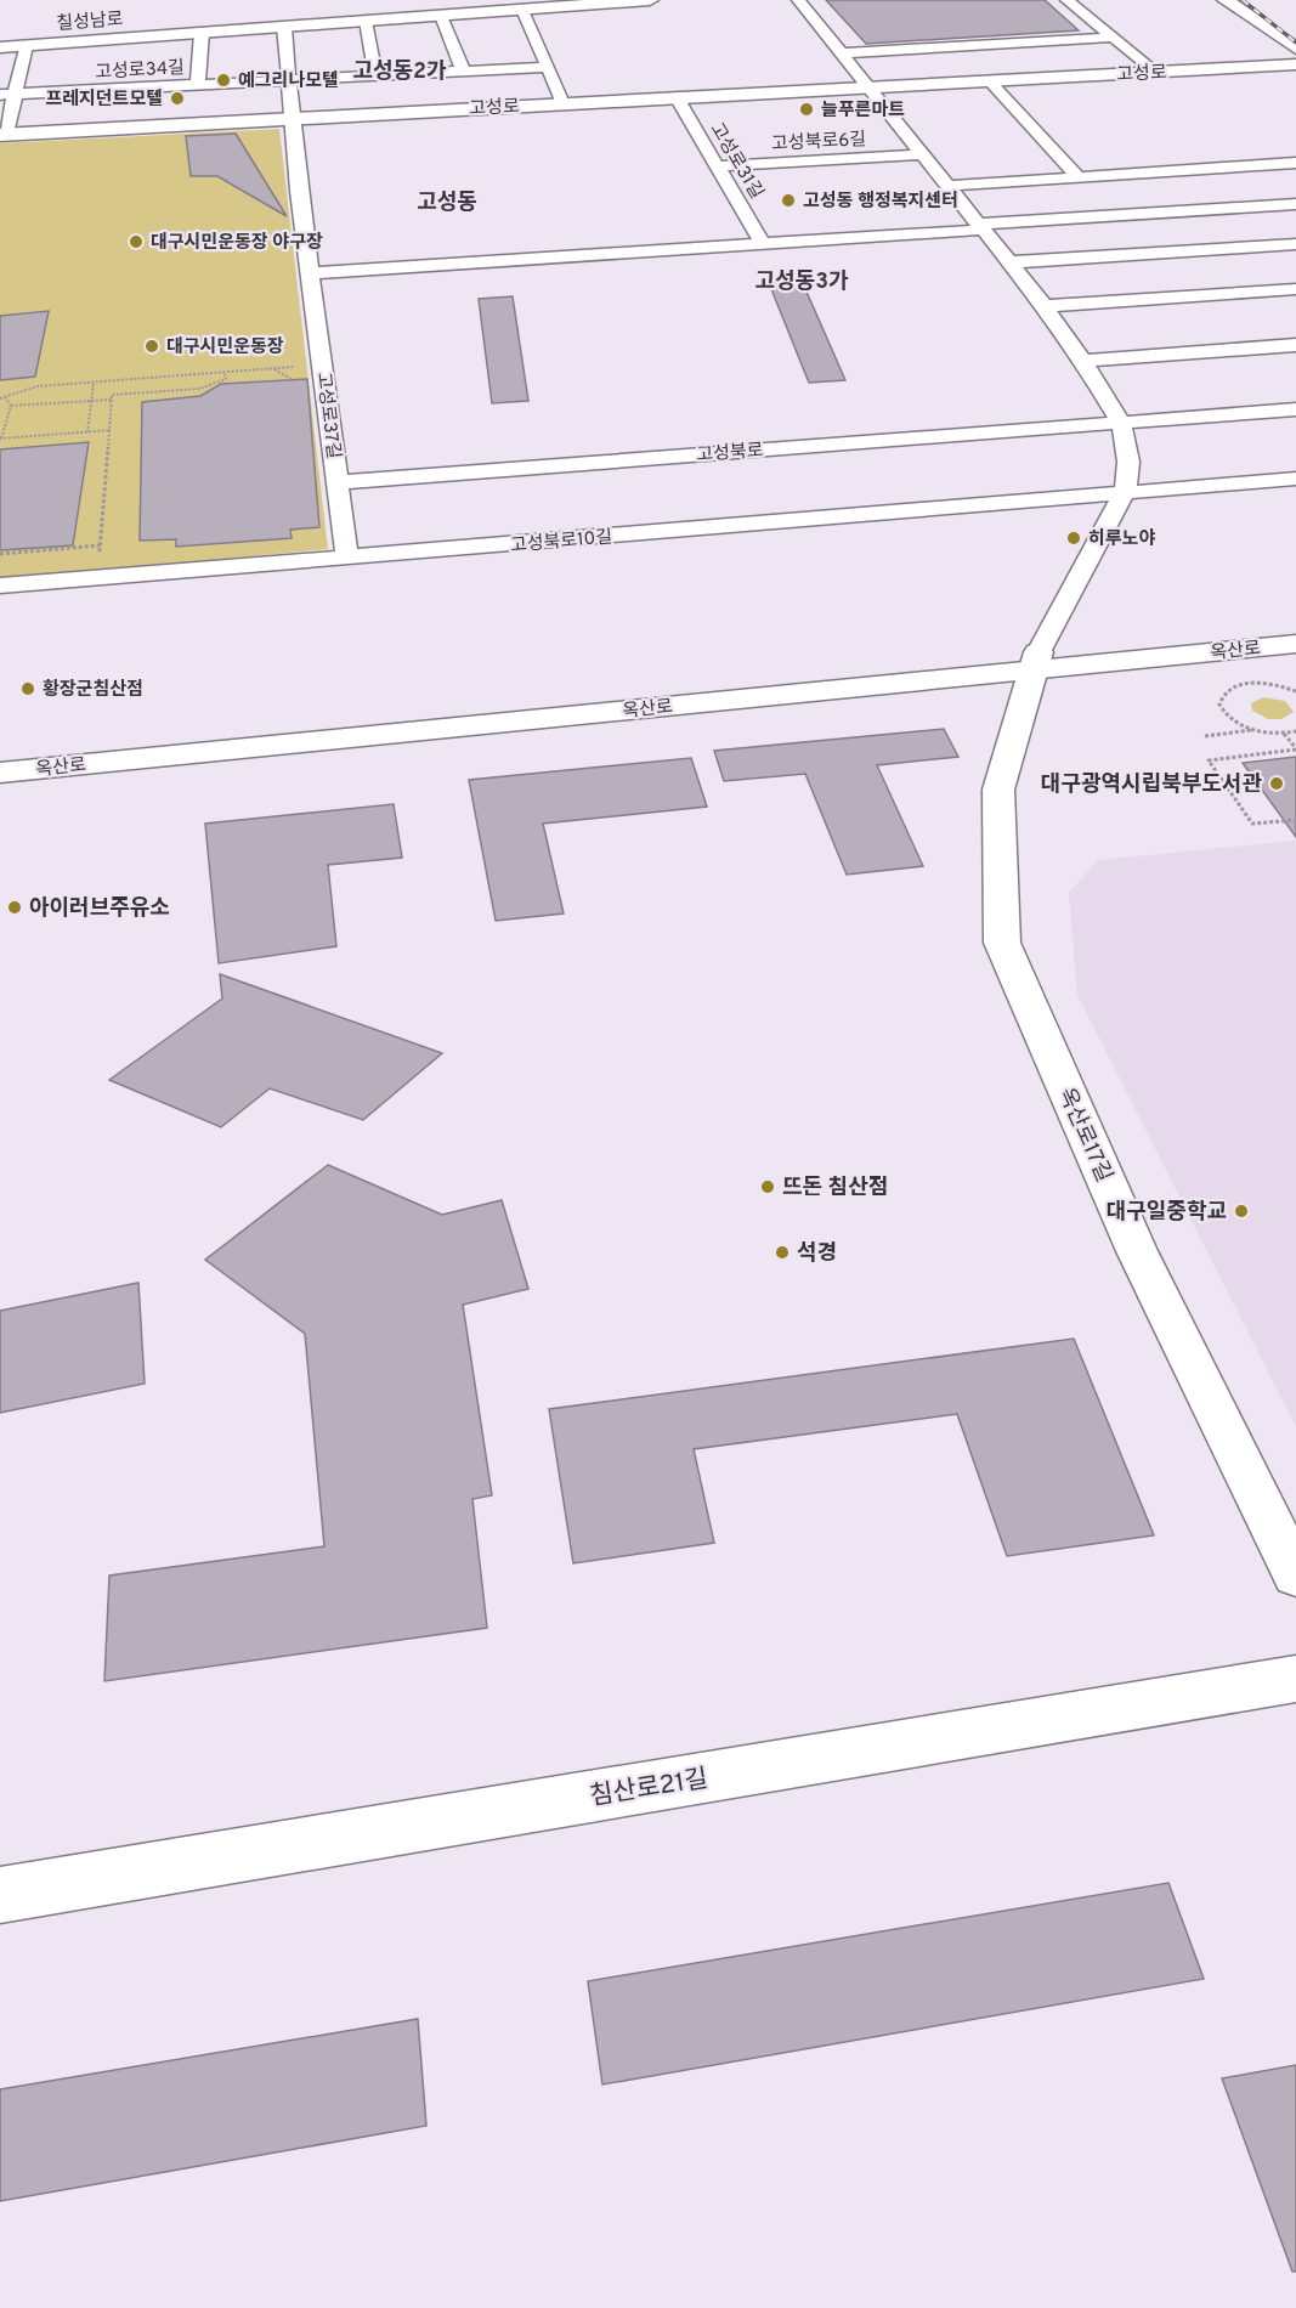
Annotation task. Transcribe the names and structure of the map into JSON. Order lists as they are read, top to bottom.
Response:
{
  "streets": {
    "street": [
      "칠성남로",
      "고성로34길",
      "고성로",
      "고성북로6길",
      "고성로31길",
      "고성로37길",
      "고성북로",
      "고성북로10길",
      "옥산로",
      "옥산로17길",
      "침산로21길"
    ]
  },
  "crossings": [
    ["고성로34길", "고성로37길"],
    ["고성로", "고성로31길"],
    ["고성로", "고성로37길"],
    ["고성북로6길", "고성로31길"],
    ["고성로37길", "고성북로"],
    ["고성로37길", "고성북로10길"],
    ["옥산로", "옥산로17길"]
  ],
  "districts": ["고성동2가", "고성동", "고성동3가"],
  "places": [
    "예그리나모텔",
    "프레지던트모텔",
    "늘푸른마트",
    "고성동 행정복지센터",
    "대구시민운동장 야구장",
    "대구시민운동장",
    "히루노야",
    "황장군침산점",
    "대구광역시립북부도서관",
    "아이러브주유소",
    "뜨돈 침산점",
    "대구일중학교",
    "석경"
  ]
}
